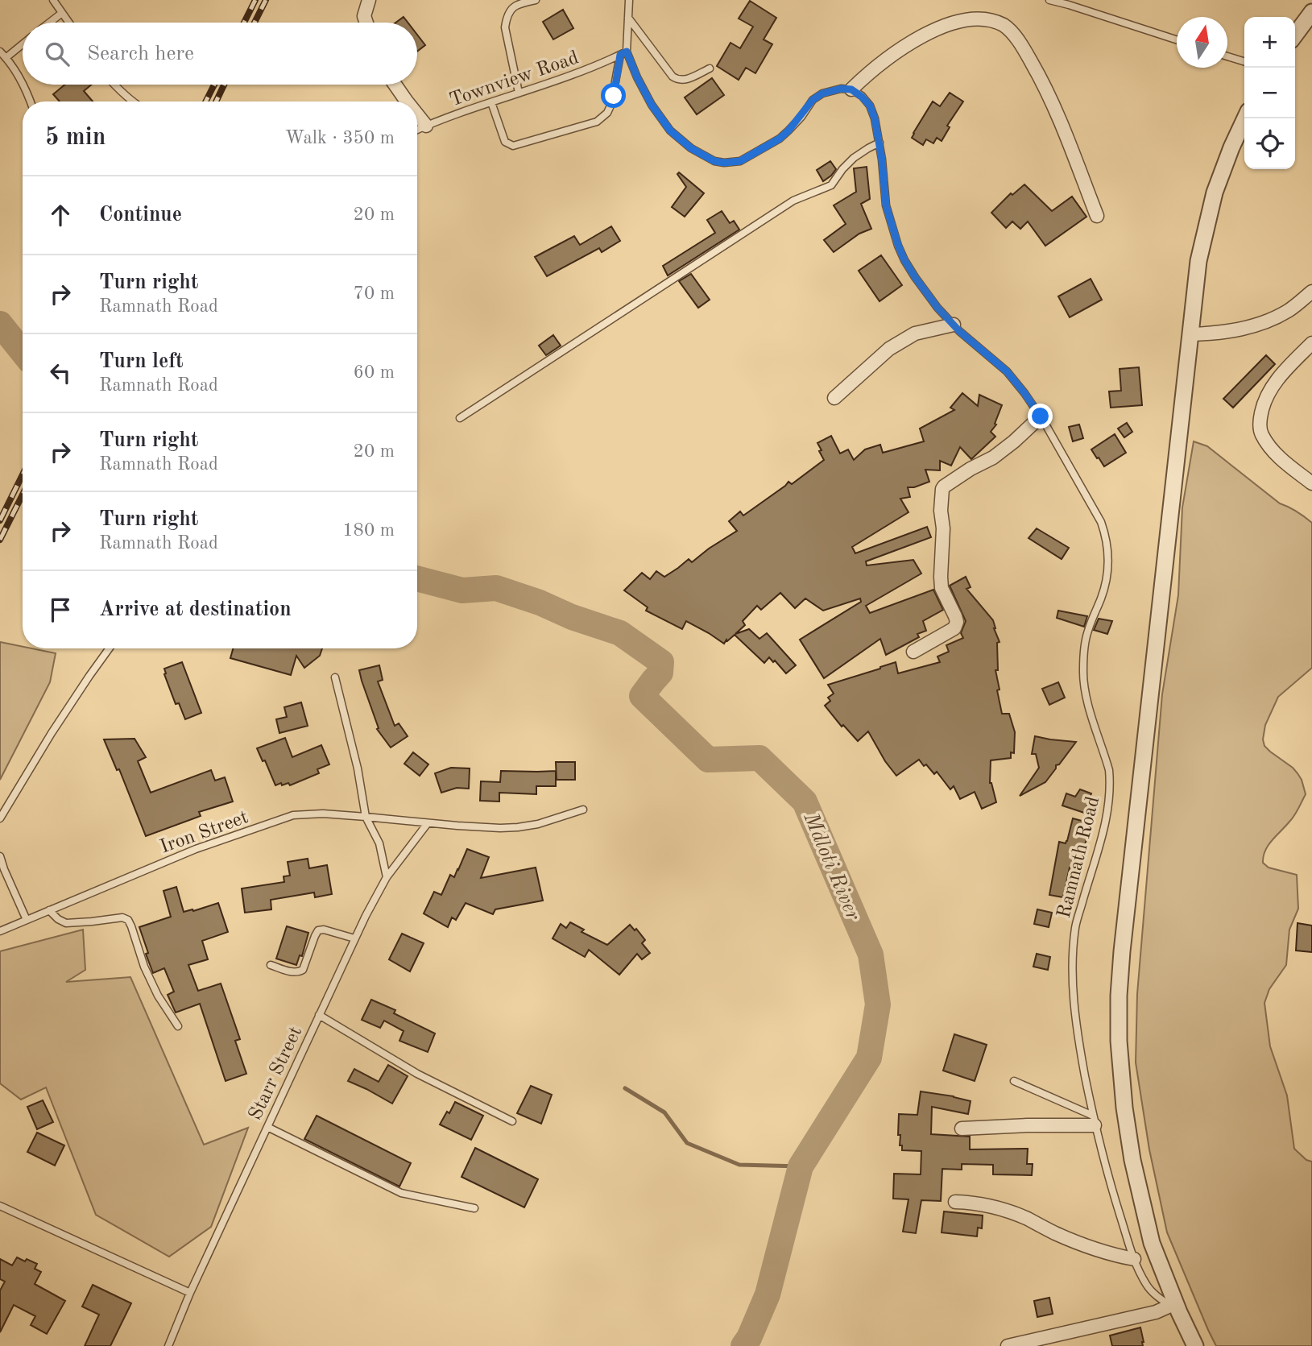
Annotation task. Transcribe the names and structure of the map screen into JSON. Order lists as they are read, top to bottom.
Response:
{
  "streets": {
    "lane": [
      "Townview Road",
      "Iron Street",
      "Ramnath Road",
      "Starr Street"
    ]
  },
  "crossings": [
    ["Iron Street", "Starr Street"]
  ],
  "water": ["Mdloti River"],
  "north": "top",
  "page": {
    "map_buttons": ["+", "−"],
    "search": "Search here",
    "heading": ["5 min", "Walk · 350 m"],
    "list": [
      ["Continue", "20 m"],
      ["Turn right", "Ramnath Road", "70 m"],
      ["Turn left", "Ramnath Road", "60 m"],
      ["Turn right", "Ramnath Road", "20 m"],
      ["Turn right", "Ramnath Road", "180 m"],
      "Arrive at destination"
    ]
  }
}
